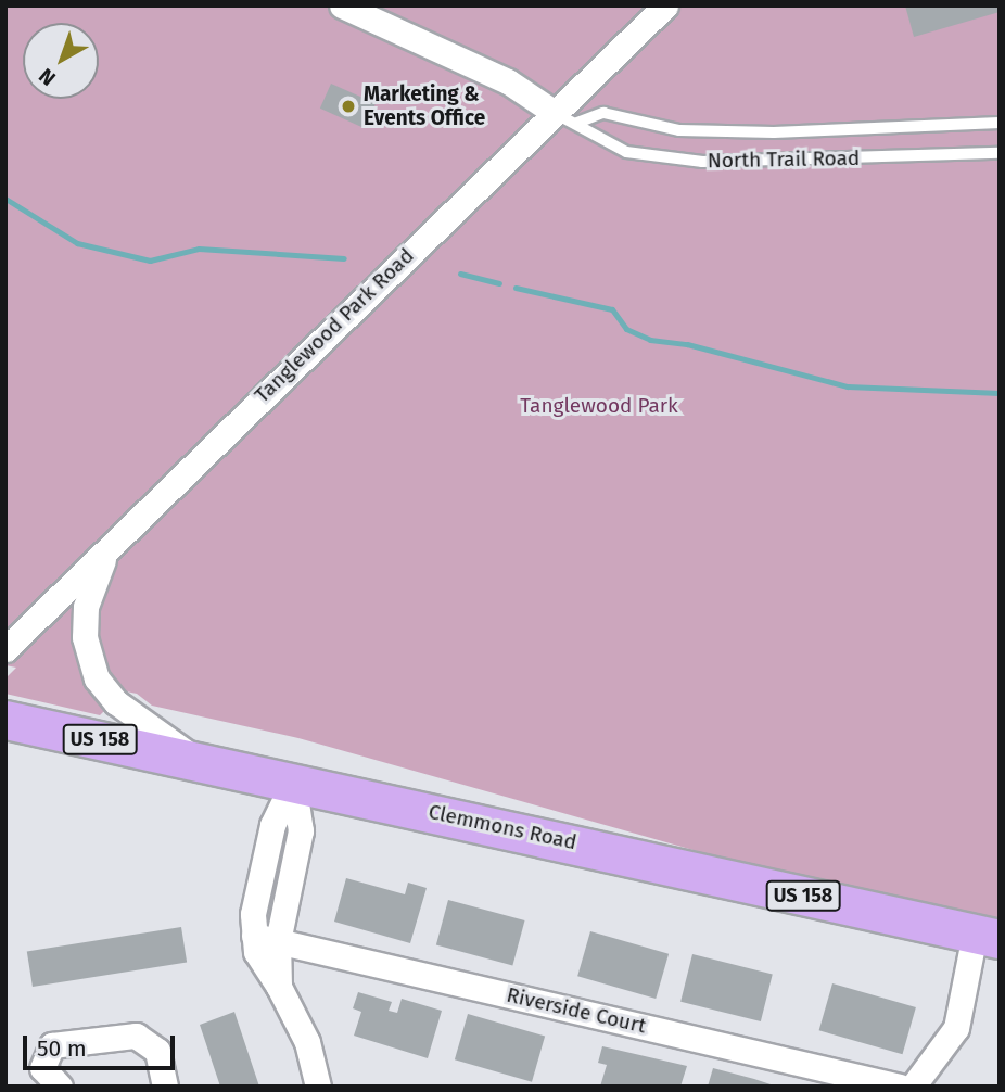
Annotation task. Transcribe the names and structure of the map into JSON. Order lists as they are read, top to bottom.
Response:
{
  "streets": {
    "main road": ["US 158", "Clemmons Road"],
    "street": ["Tanglewood Park Road", "Riverside Court"],
    "lane": ["North Trail Road"]
  },
  "crossings": [
    ["North Trail Road", "Tanglewood Park Road"]
  ],
  "parks": ["Tanglewood Park"],
  "places": ["Marketing & Events Office"],
  "scale_bar": "50 m",
  "north": "bottom left"
}
